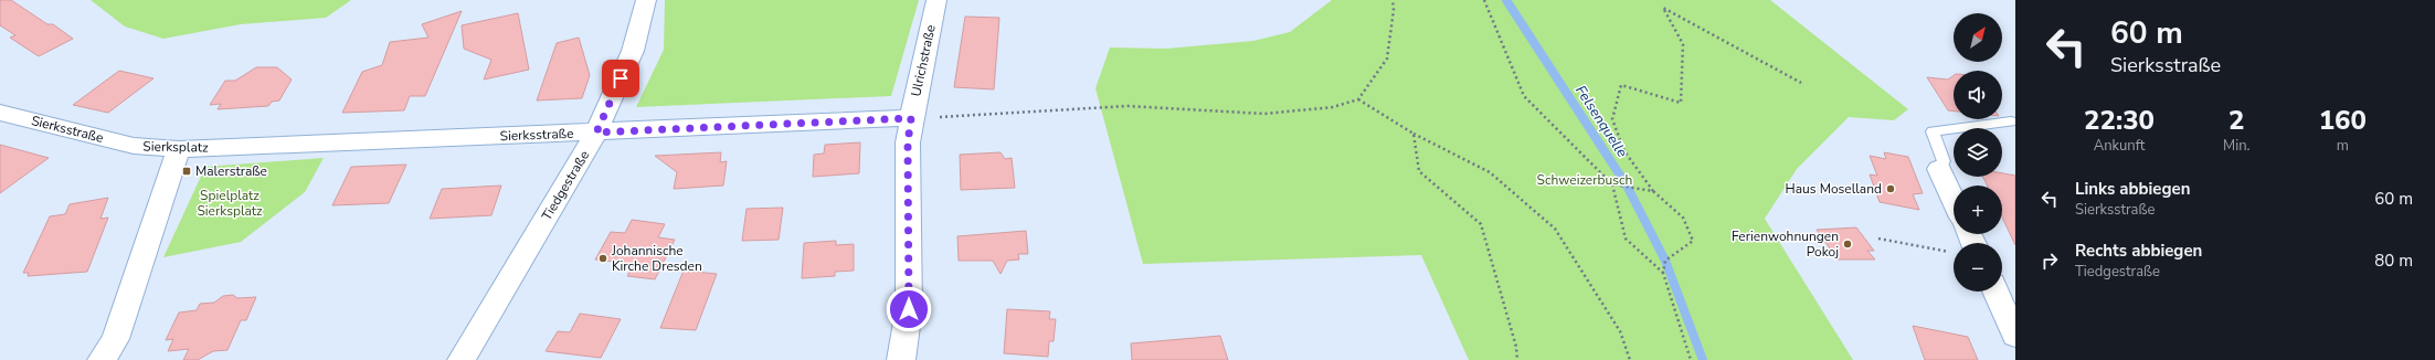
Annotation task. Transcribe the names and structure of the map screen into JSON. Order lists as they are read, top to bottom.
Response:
{
  "streets": {
    "street": [
      "Ulrichstraße",
      "Sierksstraße",
      "Sierksplatz",
      "Tiedgestraße"
    ]
  },
  "crossings": [
    ["Ulrichstraße", "Sierksstraße"],
    ["Sierksstraße", "Sierksplatz"],
    ["Sierksstraße", "Tiedgestraße"]
  ],
  "water": ["Felsenquelle"],
  "parks": ["Schweizerbusch", "Spielplatz Sierksplatz"],
  "places": {
    "transit": ["Malerstraße"],
    "other": ["Haus Moselland", "Ferienwohnungen Pokoj", "Johannische Kirche Dresden"]
  },
  "north": "top right",
  "page": {
    "turn": ["60 m", "Sierksstraße"],
    "map_buttons": ["+", "−"],
    "eta": [
      "22:30",
      "Ankunft",
      "2",
      "Min.",
      "160",
      "m"
    ],
    "list": [
      {
        "name": "Links abbiegen",
        "note": "Sierksstraße",
        "value": "60 m"
      },
      {
        "name": "Rechts abbiegen",
        "note": "Tiedgestraße",
        "value": "80 m"
      }
    ]
  }
}
